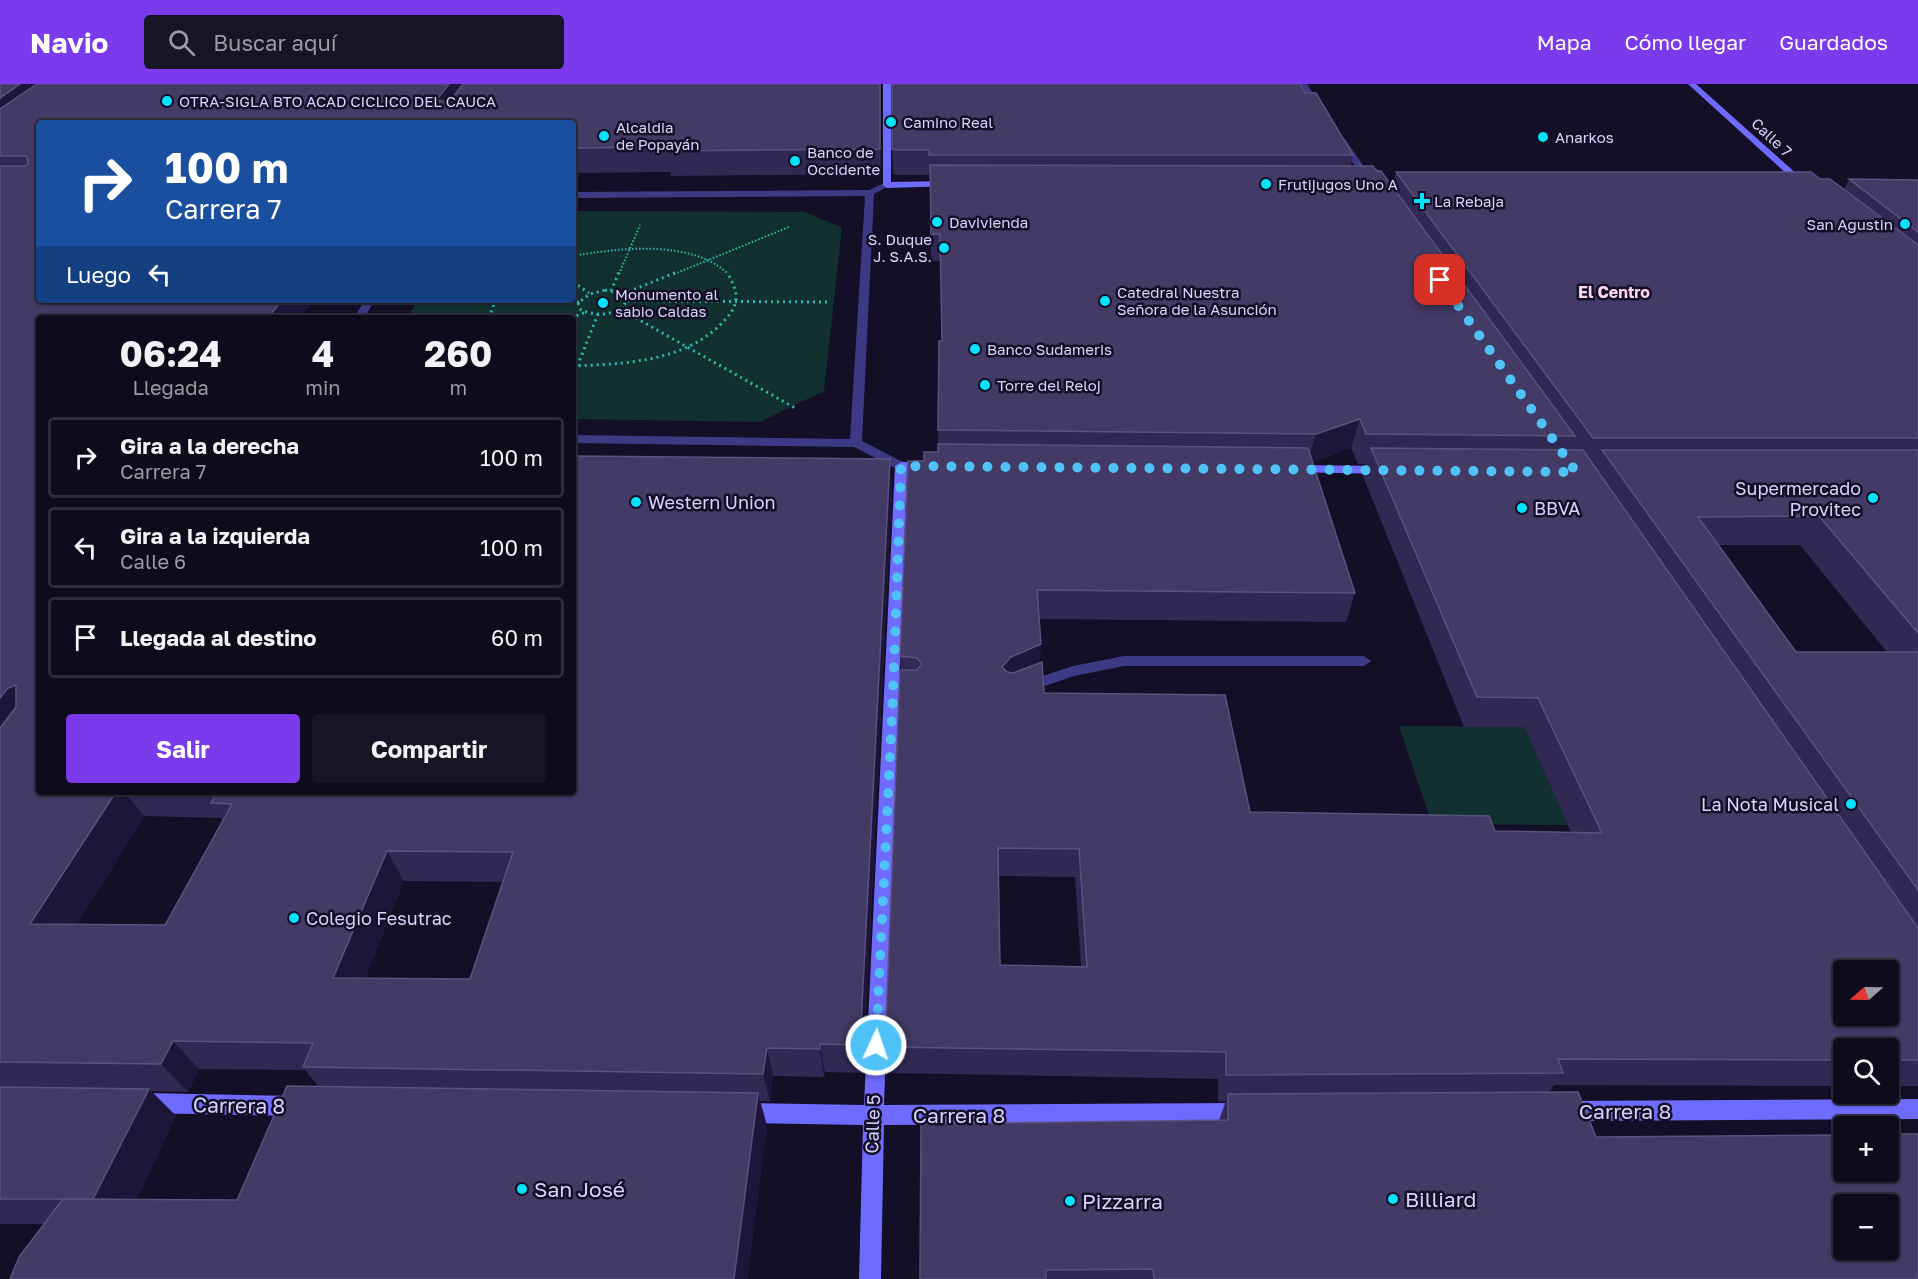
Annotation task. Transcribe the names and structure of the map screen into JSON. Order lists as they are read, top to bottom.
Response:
{
  "streets": {
    "street": ["Calle 7", "Carrera 8", "Calle 5"]
  },
  "crossings": [
    ["Carrera 8", "Calle 5"]
  ],
  "districts": ["El Centro"],
  "places": {
    "other": [
      "OTRA-SIGLA BTO ACAD CICLICO DEL CAUCA",
      "Camino Real",
      "Alcaldia de Popayán",
      "Anarkos",
      "Banco de Occidente",
      "Frutijugos Uno A",
      "Davivienda",
      "San Agustin",
      "S. Duque J. S.A.S.",
      "Catedral Nuestra Señora de la Asunción",
      "Monumento al sabio Caldas",
      "Banco Sudameris",
      "Torre del Reloj",
      "Supermercado Provitec",
      "Western Union",
      "BBVA",
      "La Nota Musical",
      "Colegio Fesutrac",
      "San José",
      "Billiard",
      "Pizzarra"
    ],
    "health": ["La Rebaja"]
  },
  "north": "left",
  "page": {
    "header": "Navio",
    "search": "Buscar aquí",
    "nav": ["Mapa", "Cómo llegar", "Guardados"],
    "turn": ["100 m", "Carrera 7"],
    "then": "Luego",
    "eta": [
      "06:24",
      "Llegada",
      "4",
      "min",
      "260",
      "m"
    ],
    "list": [
      {
        "name": "Gira a la derecha",
        "note": "Carrera 7",
        "value": "100 m"
      },
      {
        "name": "Gira a la izquierda",
        "note": "Calle 6",
        "value": "100 m"
      },
      {
        "name": "Llegada al destino",
        "value": "60 m"
      }
    ],
    "buttons": ["Salir", "Compartir"],
    "map_buttons": ["+", "−"]
  }
}
